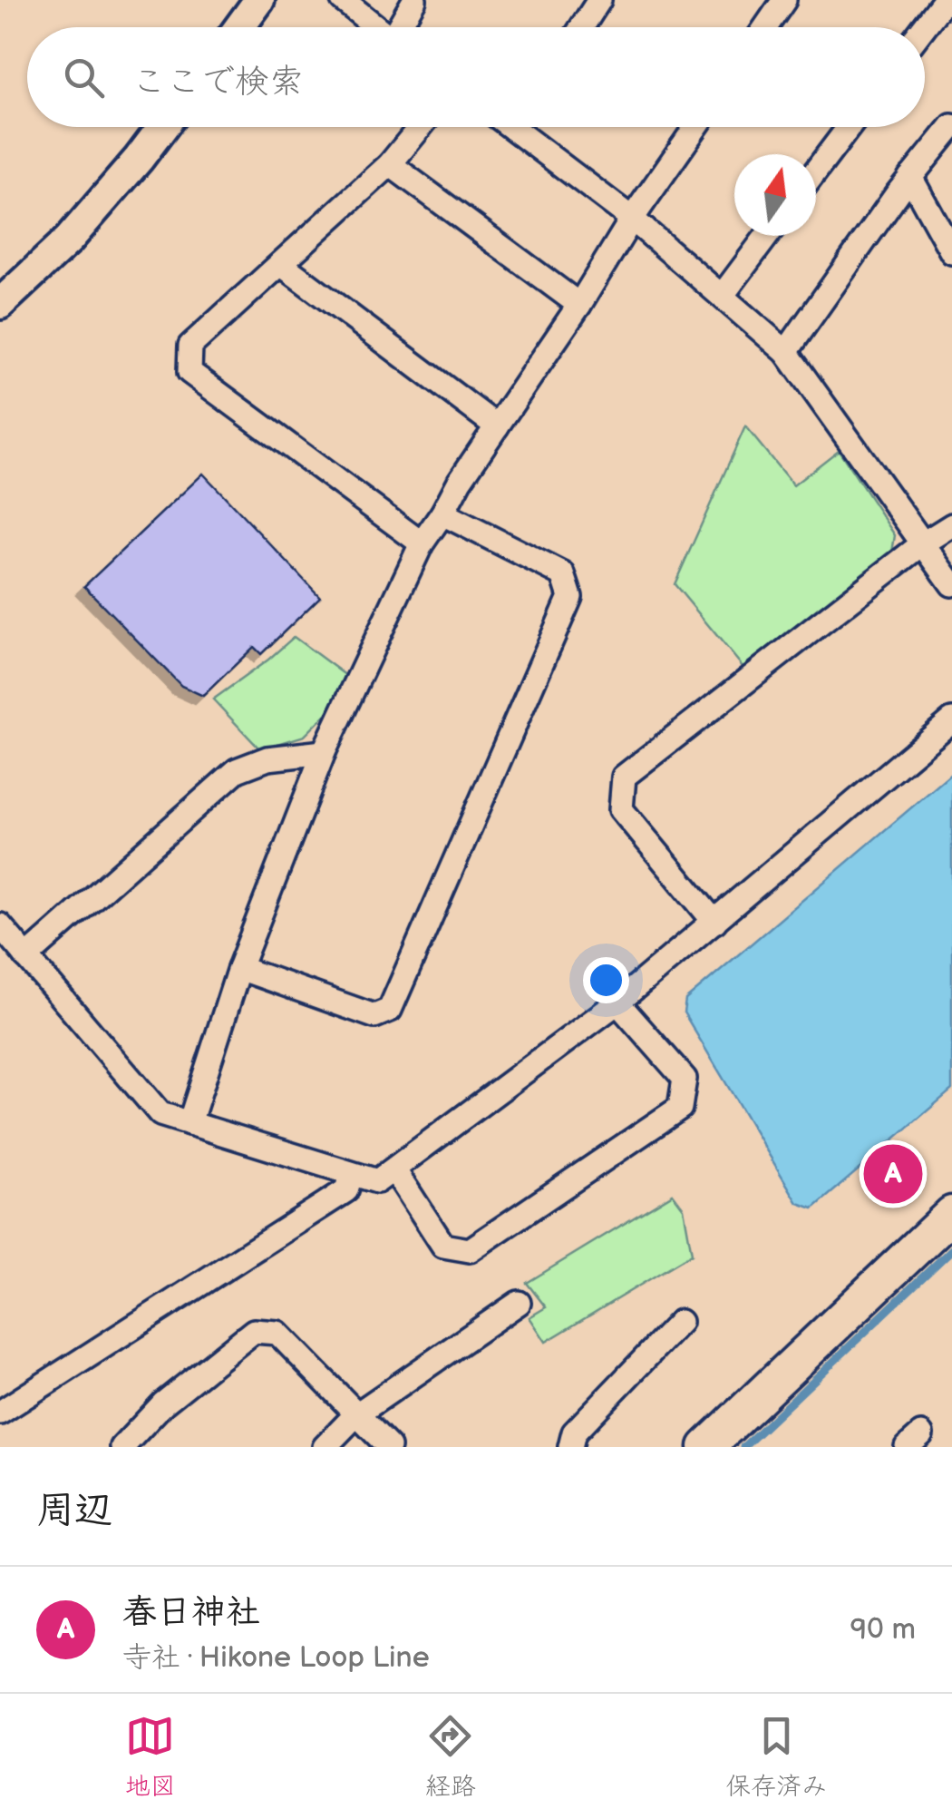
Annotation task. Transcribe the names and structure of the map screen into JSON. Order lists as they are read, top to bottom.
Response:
{
  "north": "top",
  "page": {
    "search": "ここで検索",
    "pins": "A",
    "heading": "周辺",
    "list": [
      {
        "mark": "A",
        "name": "春日神社",
        "note": "寺社 · Hikone Loop Line",
        "value": "90 m"
      }
    ],
    "nav": ["地図", "経路", "保存済み"]
  }
}
